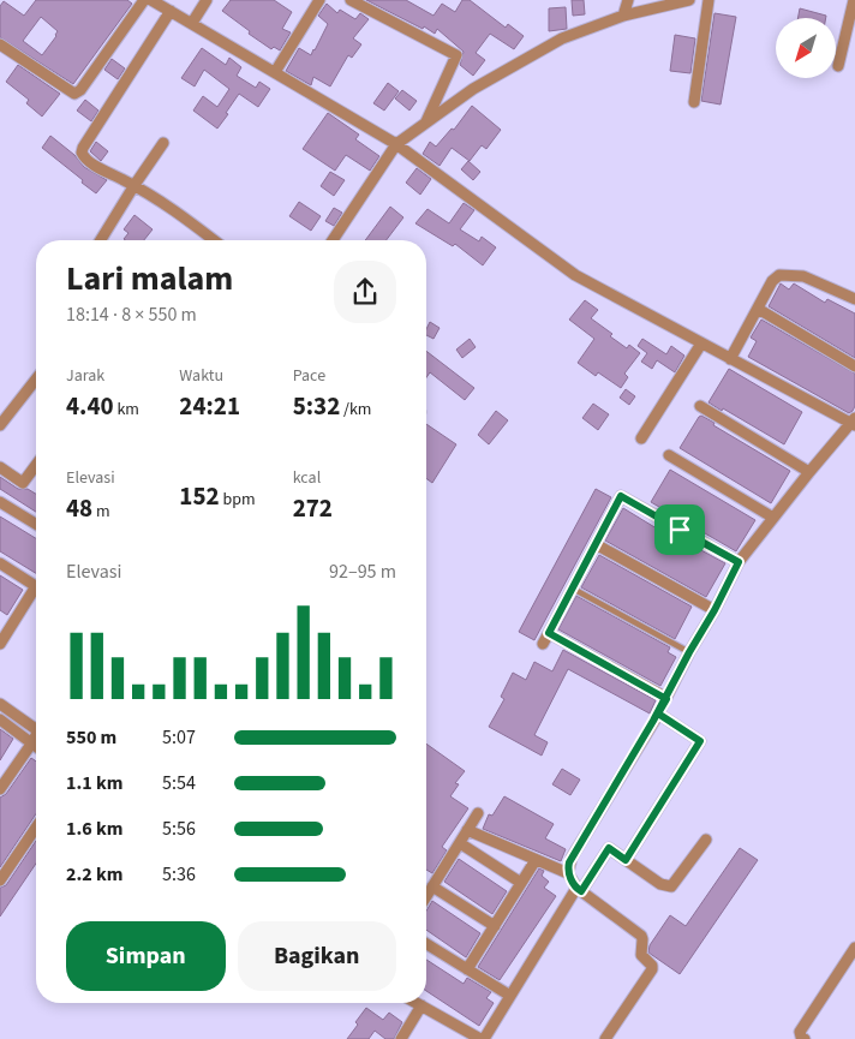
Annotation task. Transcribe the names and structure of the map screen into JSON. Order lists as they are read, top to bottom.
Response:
{
  "north": "bottom left",
  "page": {
    "heading": ["Lari malam", "18:14 · 8 × 550 m"],
    "stats": [
      ["Jarak", "4.40 km"],
      ["Waktu", "24:21"],
      ["Pace", "5:32 /km"],
      ["Elevasi", "48 m"],
      ["152 bpm"],
      ["kcal", "272"]
    ],
    "chart": ["Elevasi", "92–95 m"],
    "list": [
      {
        "name": "550 m",
        "note": "5:07"
      },
      {
        "name": "1.1 km",
        "note": "5:54"
      },
      {
        "name": "1.6 km",
        "note": "5:56"
      },
      {
        "name": "2.2 km",
        "note": "5:36"
      }
    ],
    "buttons": ["Simpan", "Bagikan"]
  }
}
